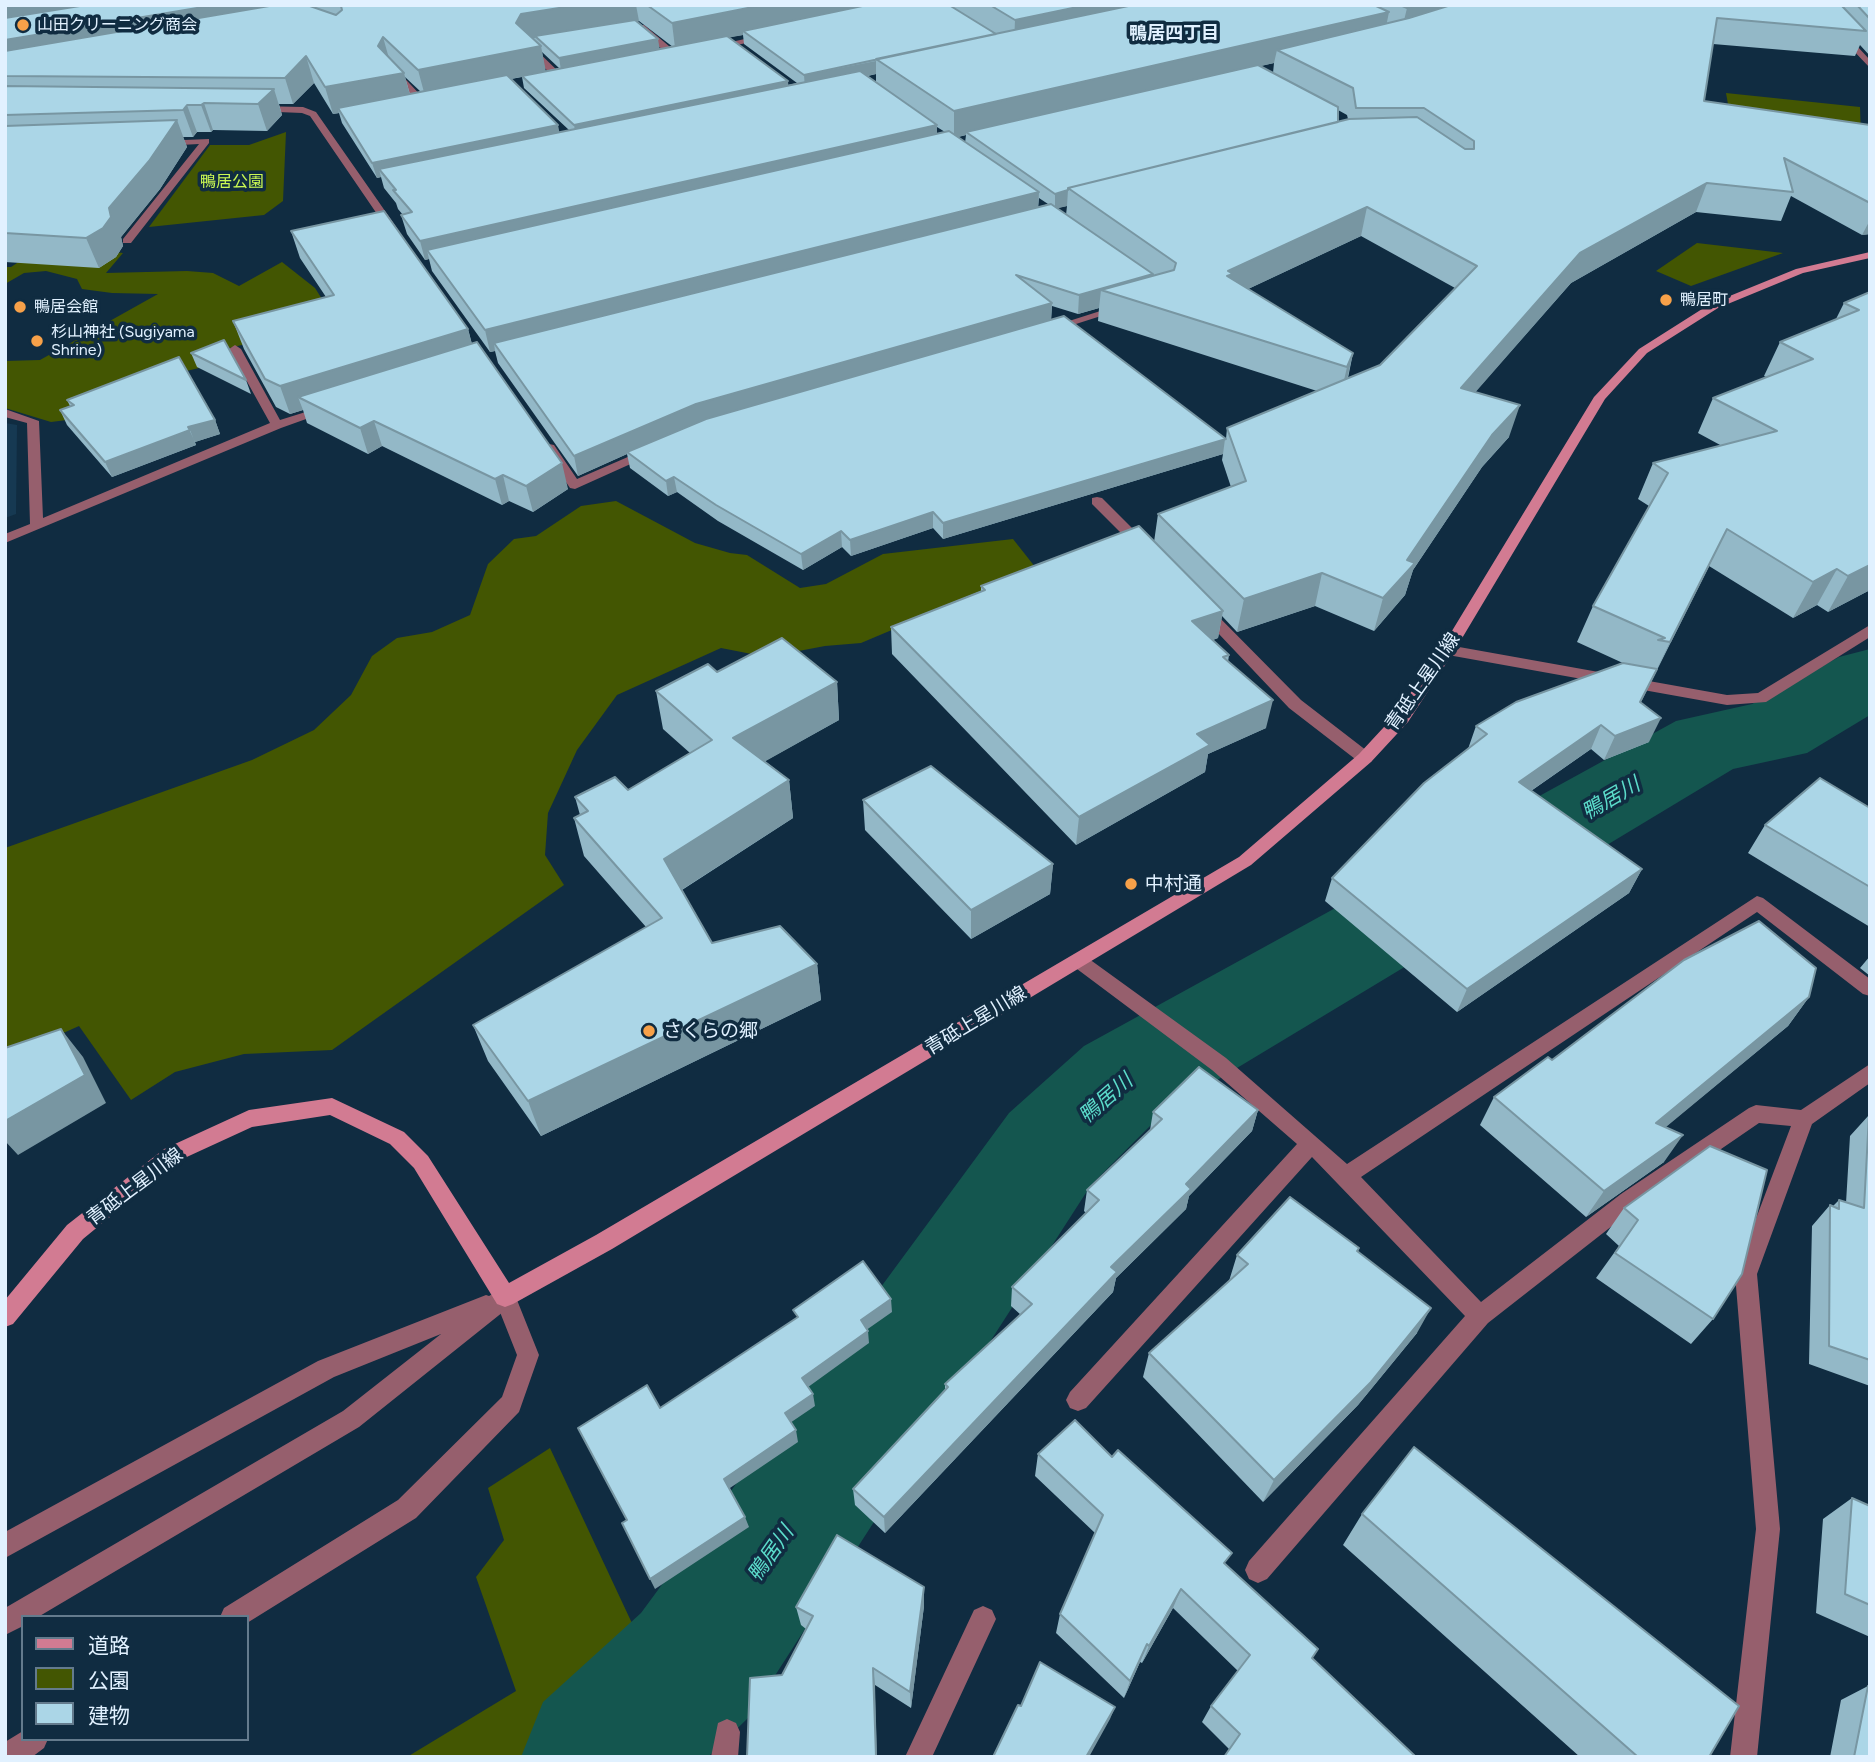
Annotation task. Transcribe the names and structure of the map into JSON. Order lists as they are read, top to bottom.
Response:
{
  "streets": {
    "main road": ["青砥上星川線"]
  },
  "districts": ["鴨居四丁目"],
  "water": ["鴨居川"],
  "parks": ["鴨居公園"],
  "places": [
    "山田クリーニング商会",
    "鴨居町",
    "鴨居会館",
    "杉山神社 (Sugiyama Shrine)",
    "中村通",
    "さくらの郷"
  ],
  "legend": ["道路", "公園", "建物"]
}
